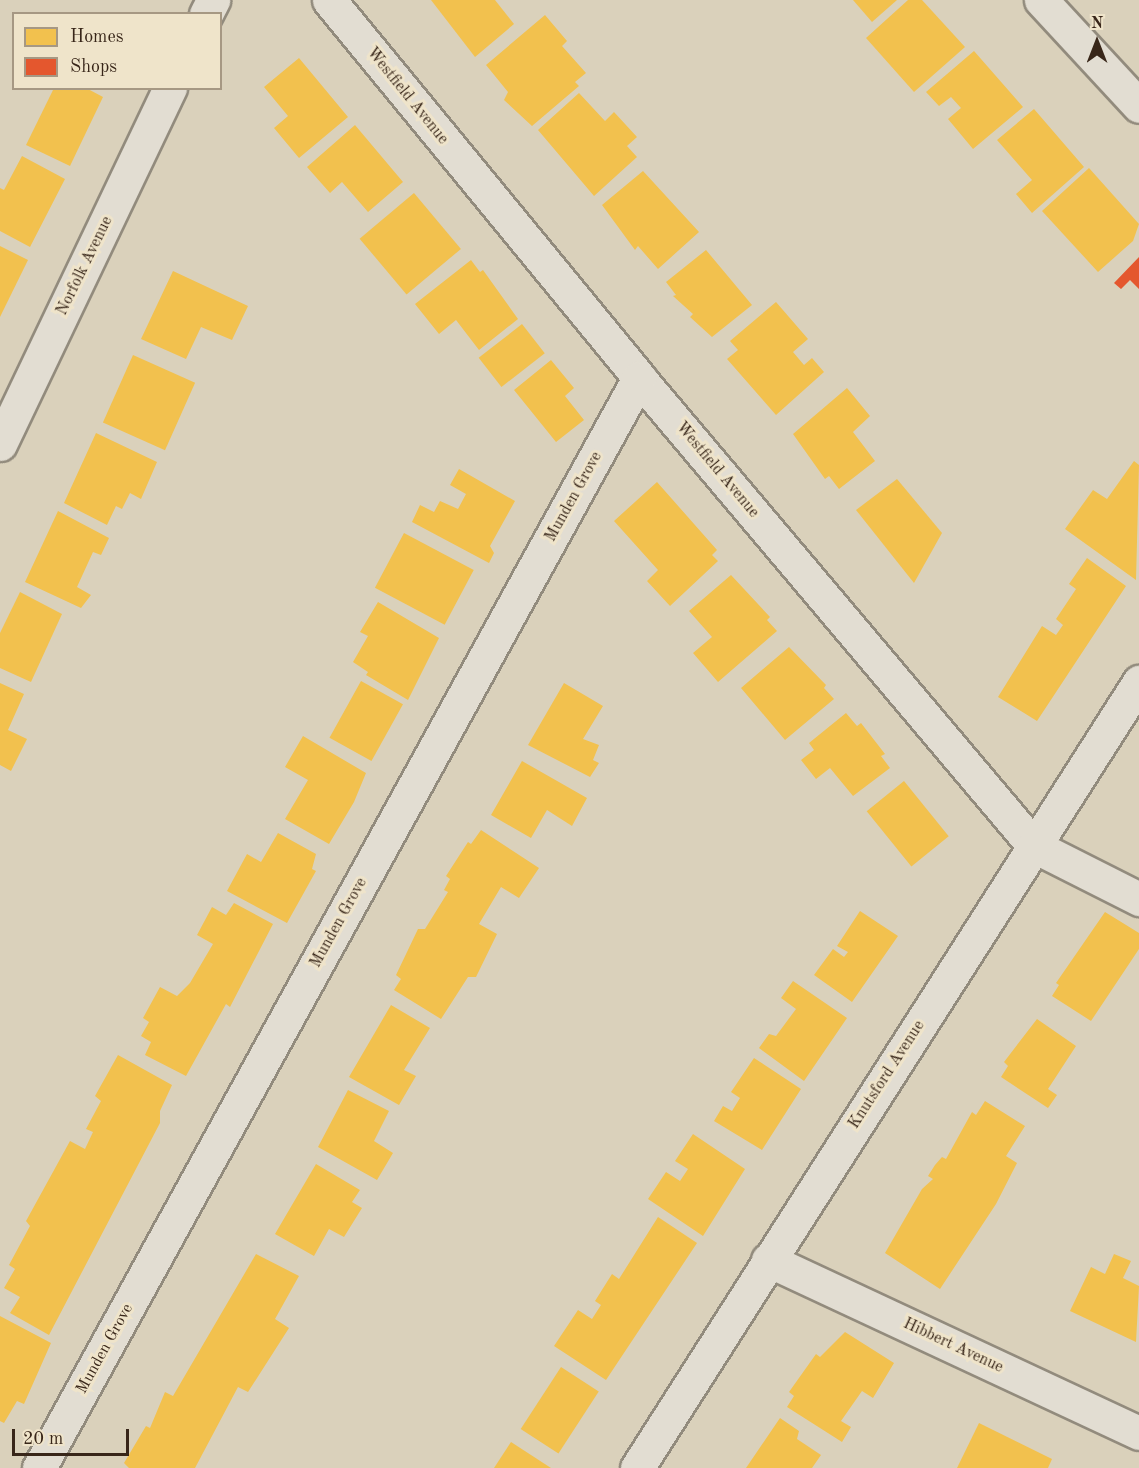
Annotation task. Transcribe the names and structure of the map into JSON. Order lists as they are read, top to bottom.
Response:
{
  "streets": {
    "street": [
      "Westfield Avenue",
      "Norfolk Avenue",
      "Munden Grove",
      "Knutsford Avenue",
      "Hibbert Avenue"
    ]
  },
  "crossings": [
    ["Westfield Avenue", "Munden Grove"],
    ["Westfield Avenue", "Knutsford Avenue"],
    ["Knutsford Avenue", "Hibbert Avenue"]
  ],
  "legend": ["Homes", "Shops"],
  "scale_bar": "20 m",
  "north": "top"
}
